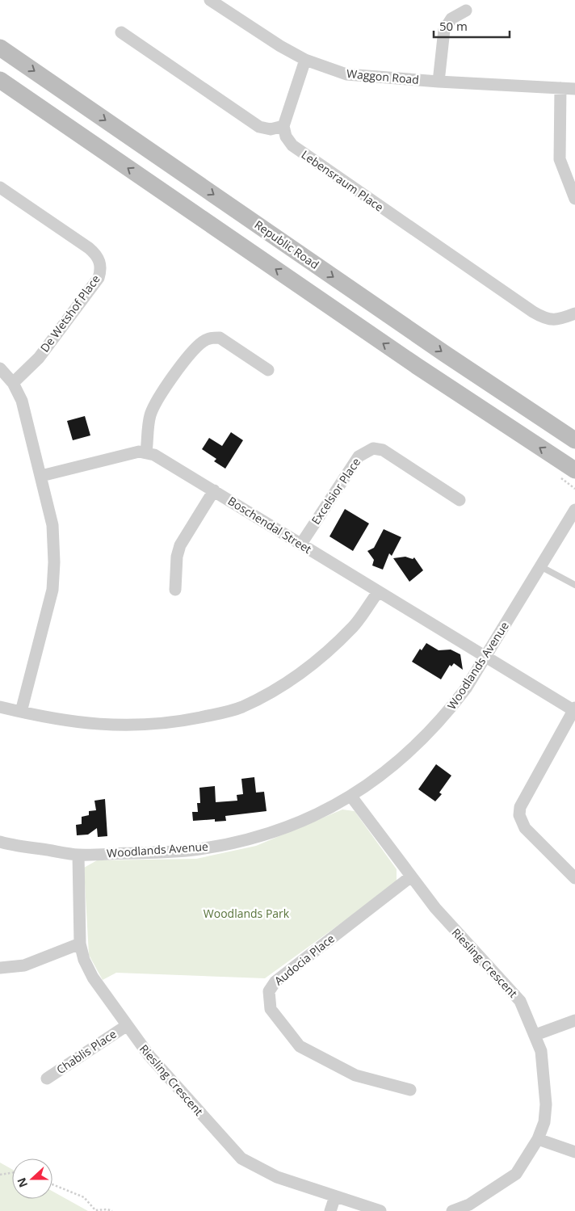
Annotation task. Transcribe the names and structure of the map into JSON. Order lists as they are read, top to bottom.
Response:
{
  "streets": {
    "main road": ["Republic Road"],
    "street": [
      "Waggon Road",
      "Lebensraum Place",
      "De Wetshof Place",
      "Excelsior Place",
      "Boschendal Street",
      "Woodlands Avenue",
      "Audocia Place",
      "Riesling Crescent",
      "Chablis Place"
    ]
  },
  "crossings": [
    ["Excelsior Place", "Boschendal Street"],
    ["Boschendal Street", "Woodlands Avenue"],
    ["Woodlands Avenue", "Riesling Crescent"],
    ["Audocia Place", "Riesling Crescent"],
    ["Riesling Crescent", "Chablis Place"]
  ],
  "parks": ["Woodlands Park"],
  "scale_bar": "50 m",
  "north": "left"
}
